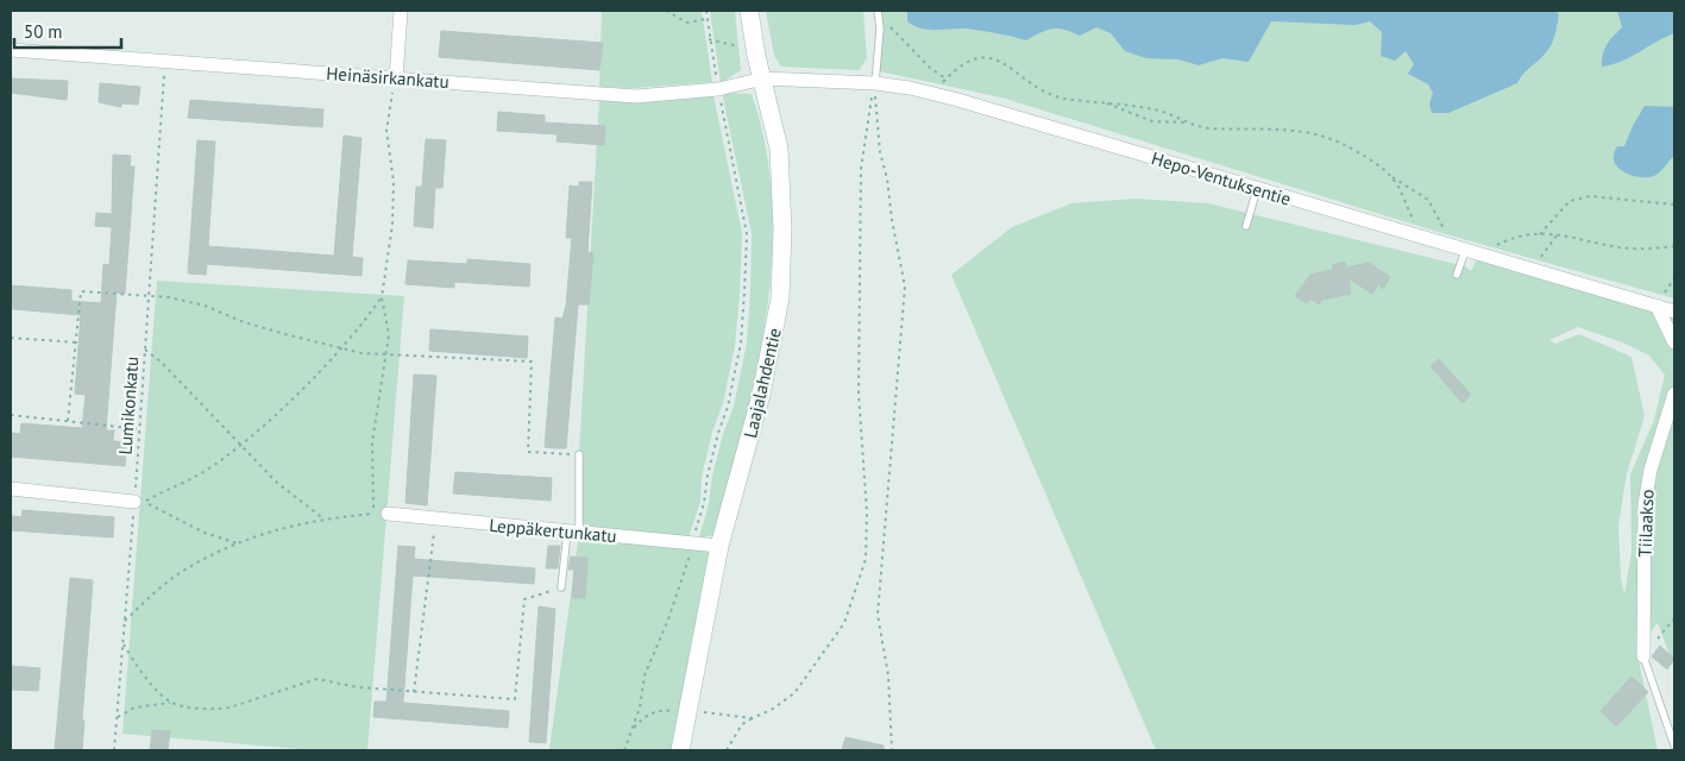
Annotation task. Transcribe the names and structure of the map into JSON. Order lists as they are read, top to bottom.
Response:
{
  "streets": {
    "street": [
      "Heinäsirkankatu",
      "Hepo-Ventuksentie",
      "Laajalahdentie",
      "Tiilaakso",
      "Leppäkertunkatu"
    ],
    "path": ["Lumikonkatu"]
  },
  "crossings": [
    ["Heinäsirkankatu", "Hepo-Ventuksentie"],
    ["Heinäsirkankatu", "Laajalahdentie"],
    ["Heinäsirkankatu", "Lumikonkatu"],
    ["Hepo-Ventuksentie", "Laajalahdentie"],
    ["Laajalahdentie", "Leppäkertunkatu"]
  ],
  "scale_bar": "50 m"
}
